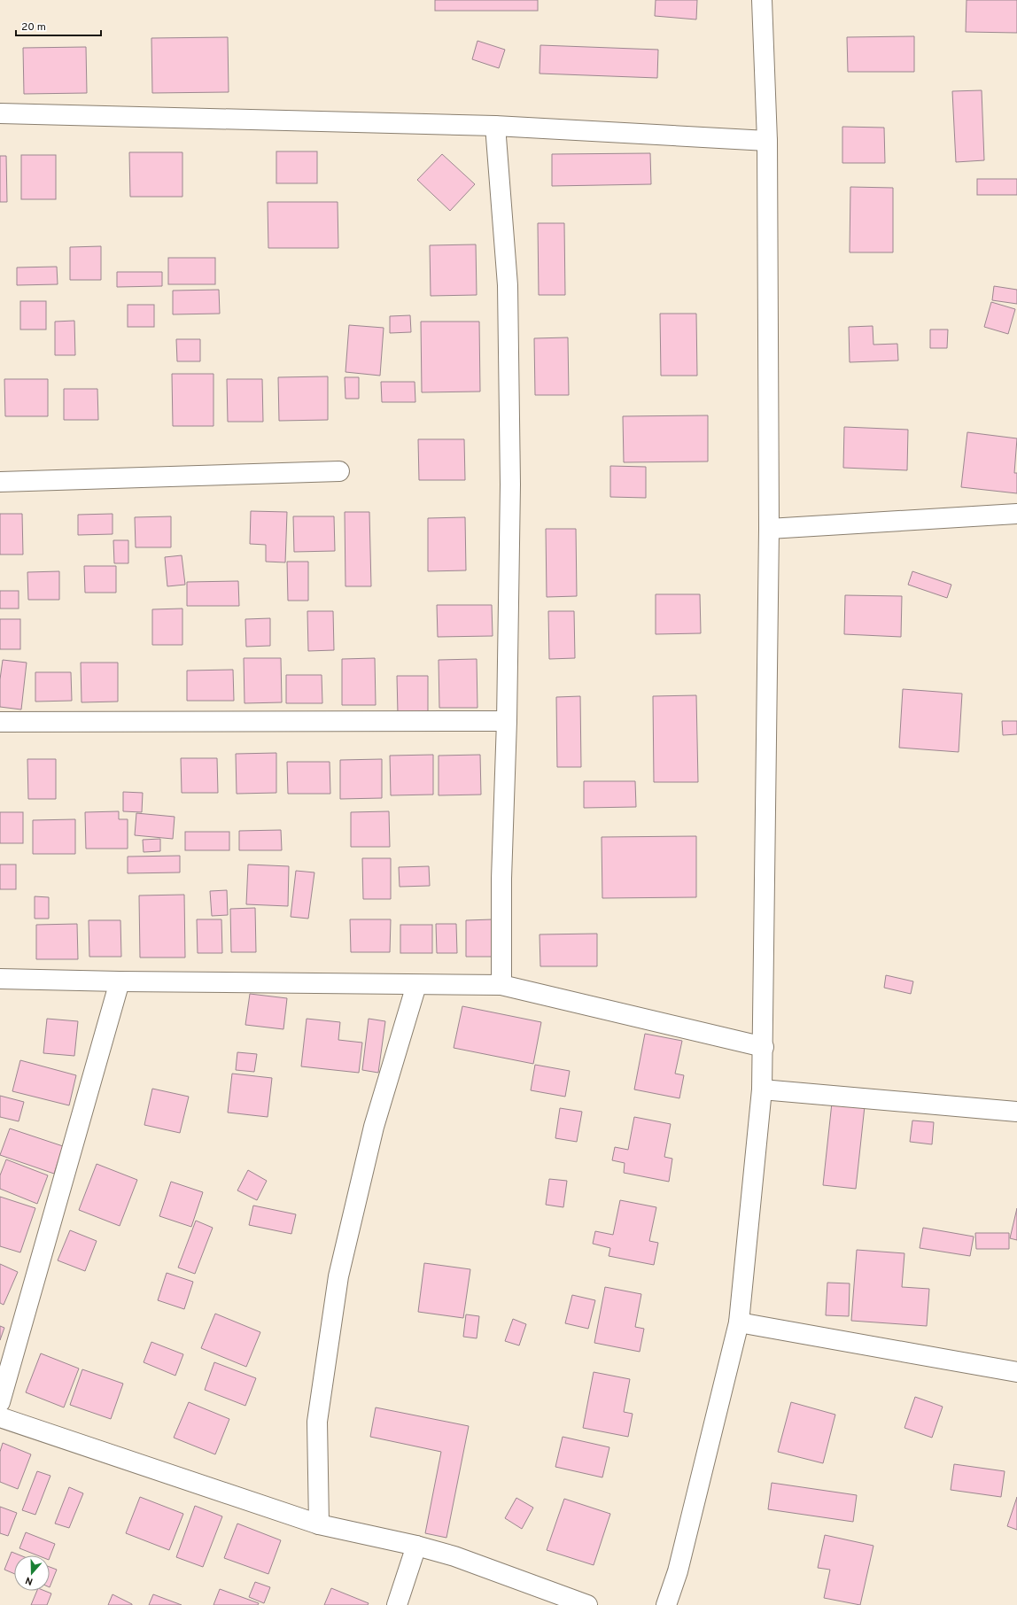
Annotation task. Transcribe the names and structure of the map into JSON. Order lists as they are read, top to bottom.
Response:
{
  "scale_bar": "20 m",
  "north": "bottom"
}
